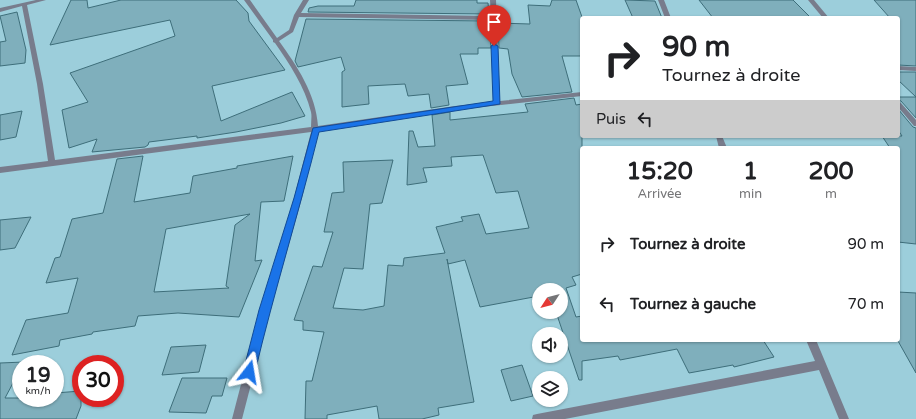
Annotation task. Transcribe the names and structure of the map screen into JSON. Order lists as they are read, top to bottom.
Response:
{
  "north": "bottom left",
  "page": {
    "turn": ["90 m", "Tournez à droite"],
    "then": "Puis",
    "eta": [
      "15:20",
      "Arrivée",
      "1",
      "min",
      "200",
      "m"
    ],
    "list": [
      {
        "name": "Tournez à droite",
        "value": "90 m"
      },
      {
        "name": "Tournez à gauche",
        "value": "70 m"
      }
    ],
    "speed": "19 km/h",
    "limit": "30"
  }
}
